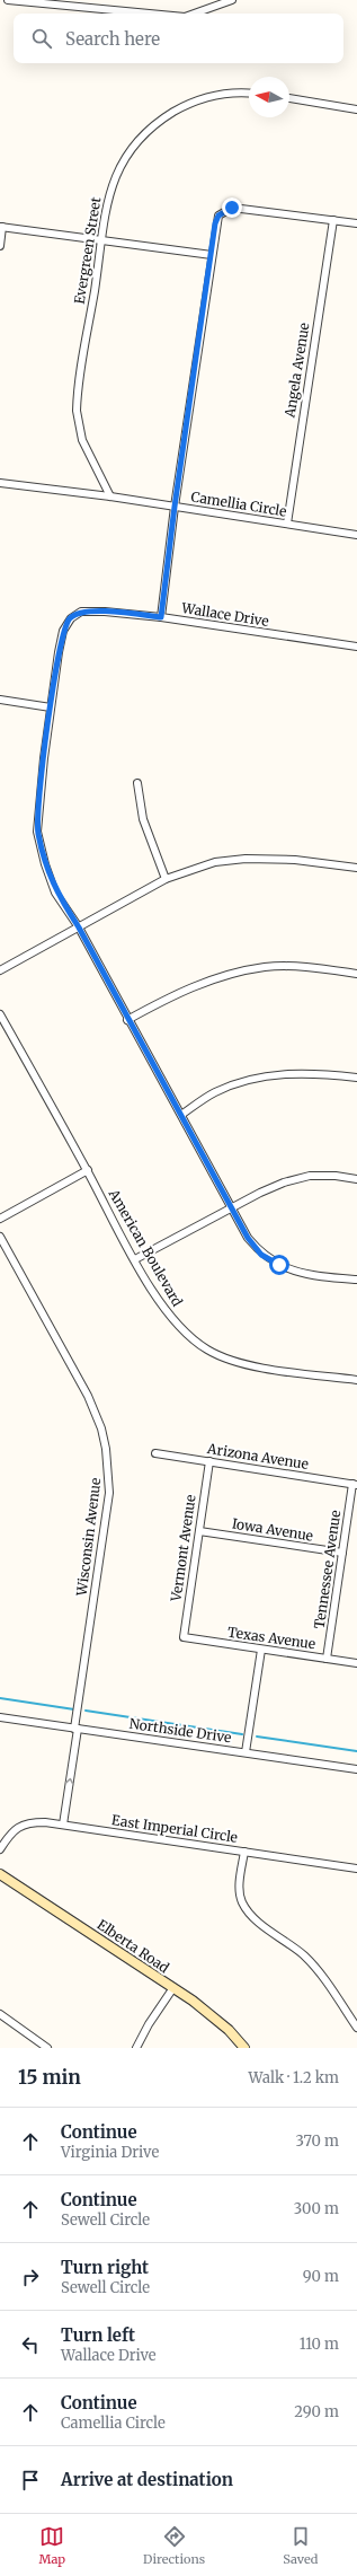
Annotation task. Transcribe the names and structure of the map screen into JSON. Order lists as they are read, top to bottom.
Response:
{
  "streets": {
    "street": [
      "Evergreen Street",
      "Angela Avenue",
      "Camellia Circle",
      "Wallace Drive",
      "American Boulevard",
      "Arizona Avenue",
      "Iowa Avenue",
      "Wisconsin Avenue",
      "Vermont Avenue",
      "Tennessee Avenue",
      "Texas Avenue",
      "Northside Drive",
      "East Imperial Circle",
      "Elberta Road"
    ]
  },
  "crossings": [
    ["Angela Avenue", "Camellia Circle"],
    ["Camellia Circle", "Wallace Drive"],
    ["Arizona Avenue", "Vermont Avenue"],
    ["Arizona Avenue", "Tennessee Avenue"],
    ["Iowa Avenue", "Vermont Avenue"],
    ["Iowa Avenue", "Tennessee Avenue"],
    ["Wisconsin Avenue", "Northside Drive"],
    ["Wisconsin Avenue", "East Imperial Circle"],
    ["Vermont Avenue", "Texas Avenue"],
    ["Tennessee Avenue", "Texas Avenue"]
  ],
  "north": "left",
  "page": {
    "search": "Search here",
    "heading": ["15 min", "Walk · 1.2 km"],
    "list": [
      ["Continue", "Virginia Drive", "370 m"],
      ["Continue", "Sewell Circle", "300 m"],
      ["Turn right", "Sewell Circle", "90 m"],
      ["Turn left", "Wallace Drive", "110 m"],
      ["Continue", "Camellia Circle", "290 m"],
      "Arrive at destination"
    ],
    "nav": ["Map", "Directions", "Saved"]
  }
}
